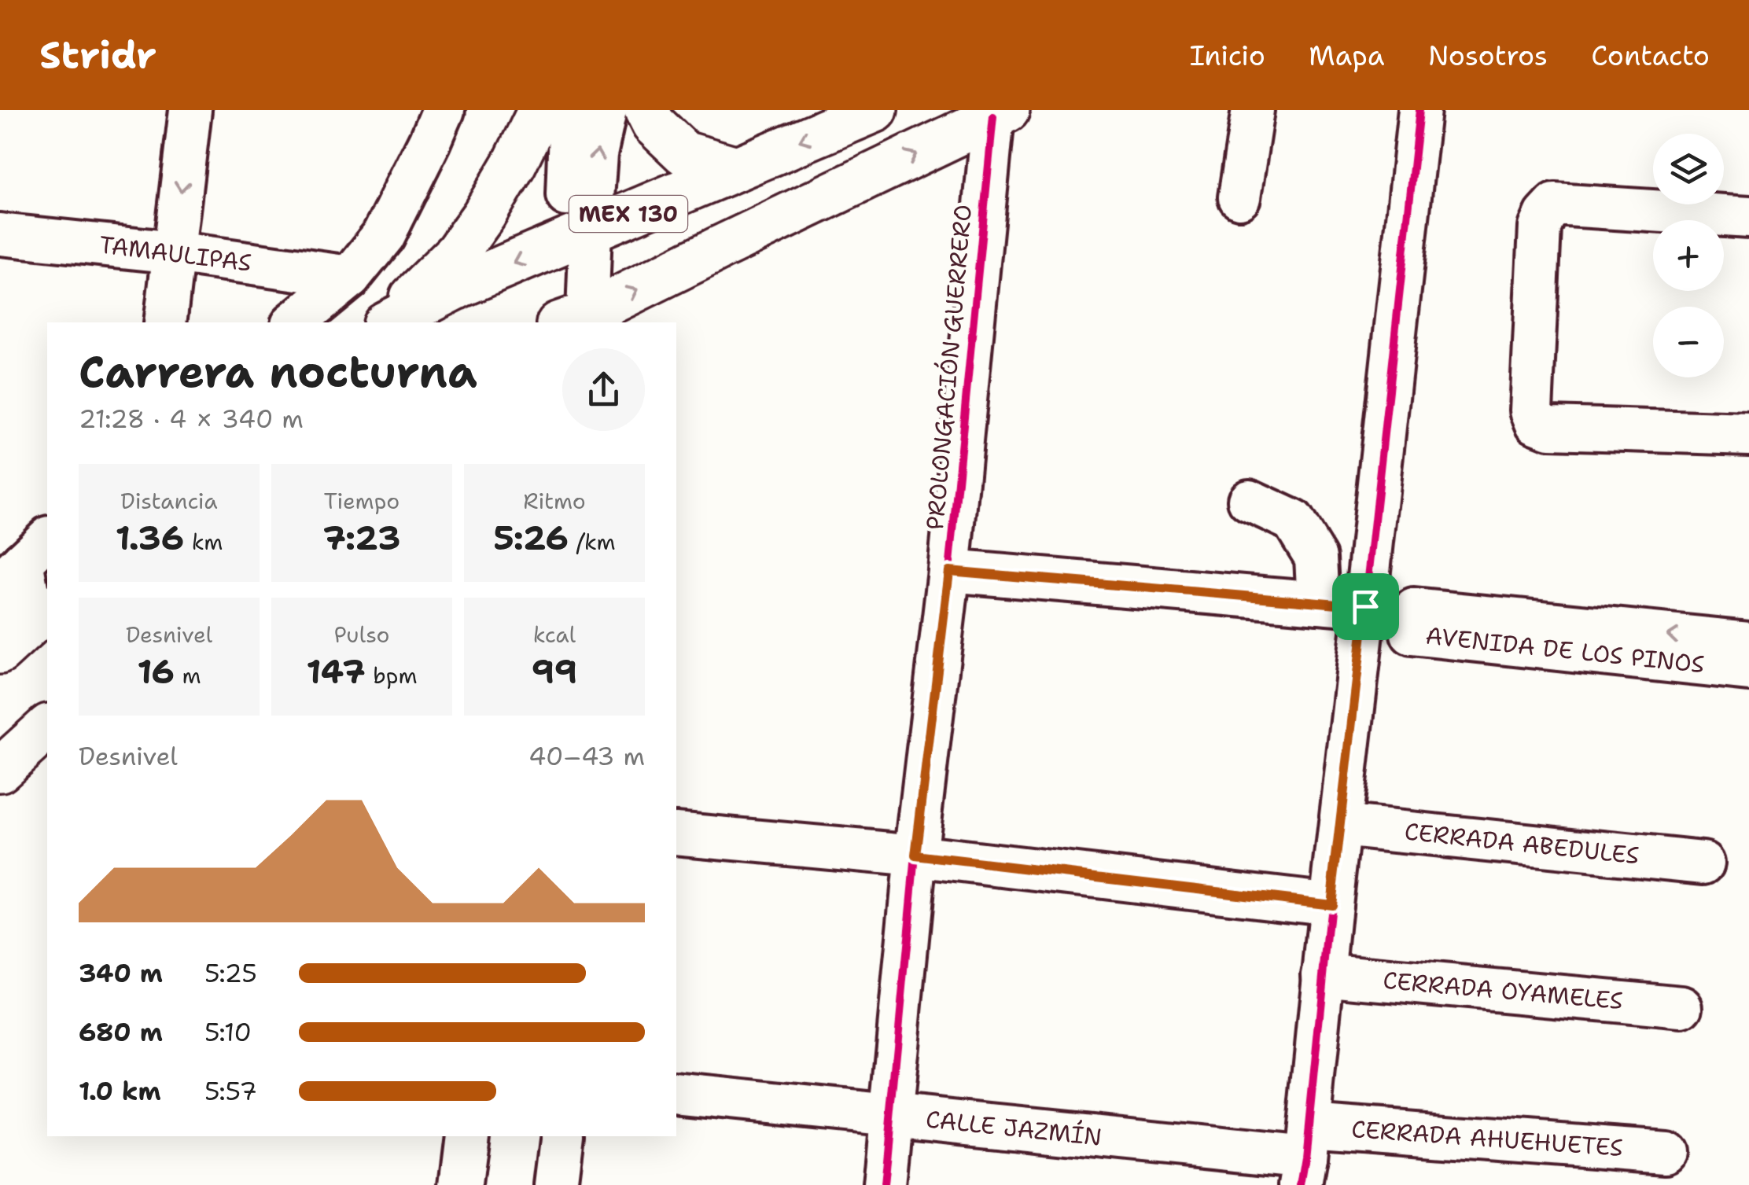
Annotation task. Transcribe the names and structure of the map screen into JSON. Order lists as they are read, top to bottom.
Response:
{
  "streets": {
    "main road": ["MEX 130"],
    "street": [
      "TAMAULIPAS",
      "PROLONGACIÓN GUERRERO",
      "AVENIDA DE LOS PINOS",
      "CERRADA ABEDULES",
      "CERRADA OYAMELES",
      "CALLE JAZMÍN",
      "CERRADA AHUEHUETES"
    ]
  },
  "crossings": [
    ["MEX 130", "PROLONGACIÓN GUERRERO"],
    ["PROLONGACIÓN GUERRERO", "CALLE JAZMÍN"],
    ["CALLE JAZMÍN", "CERRADA AHUEHUETES"]
  ],
  "page": {
    "header": "Stridr",
    "nav": [
      "Inicio",
      "Mapa",
      "Nosotros",
      "Contacto"
    ],
    "map_buttons": ["+", "−"],
    "heading": ["Carrera nocturna", "21:28 · 4 × 340 m"],
    "stats": [
      ["Distancia", "1.36 km"],
      ["Tiempo", "7:23"],
      ["Ritmo", "5:26 /km"],
      ["Desnivel", "16 m"],
      ["Pulso", "147 bpm"],
      ["kcal", "99"]
    ],
    "chart": ["Desnivel", "40–43 m"],
    "list": [
      {
        "name": "340 m",
        "note": "5:25"
      },
      {
        "name": "680 m",
        "note": "5:10"
      },
      {
        "name": "1.0 km",
        "note": "5:57"
      }
    ]
  }
}
